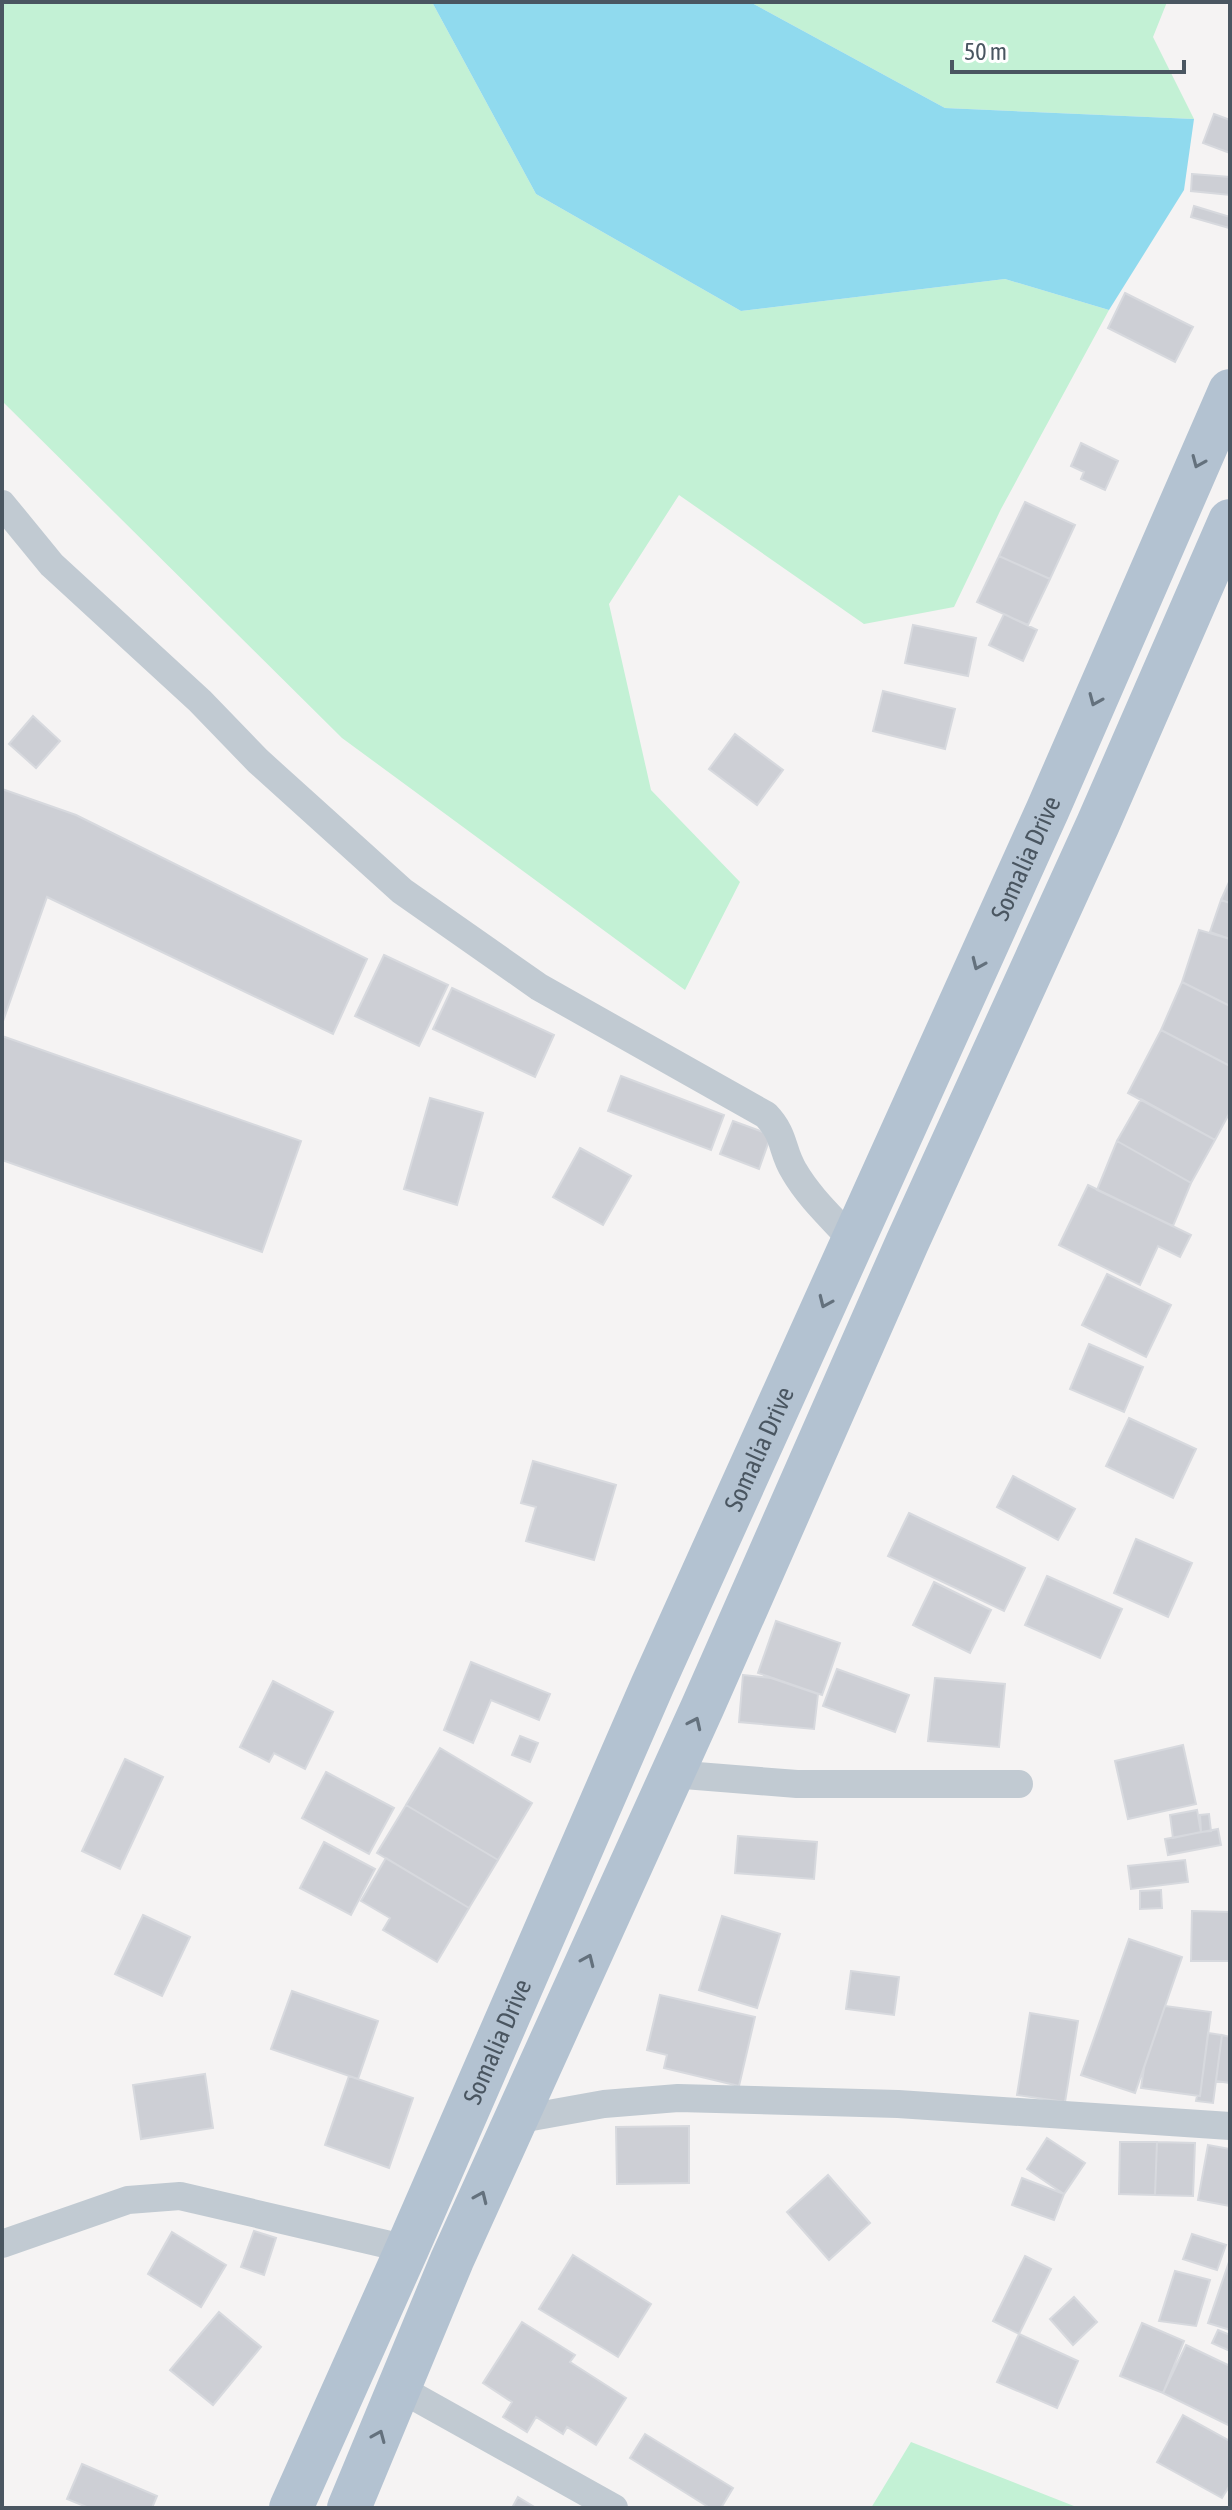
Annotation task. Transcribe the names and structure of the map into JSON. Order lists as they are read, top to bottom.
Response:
{
  "streets": {
    "main road": ["Somalia Drive"]
  },
  "scale_bar": "50 m"
}
